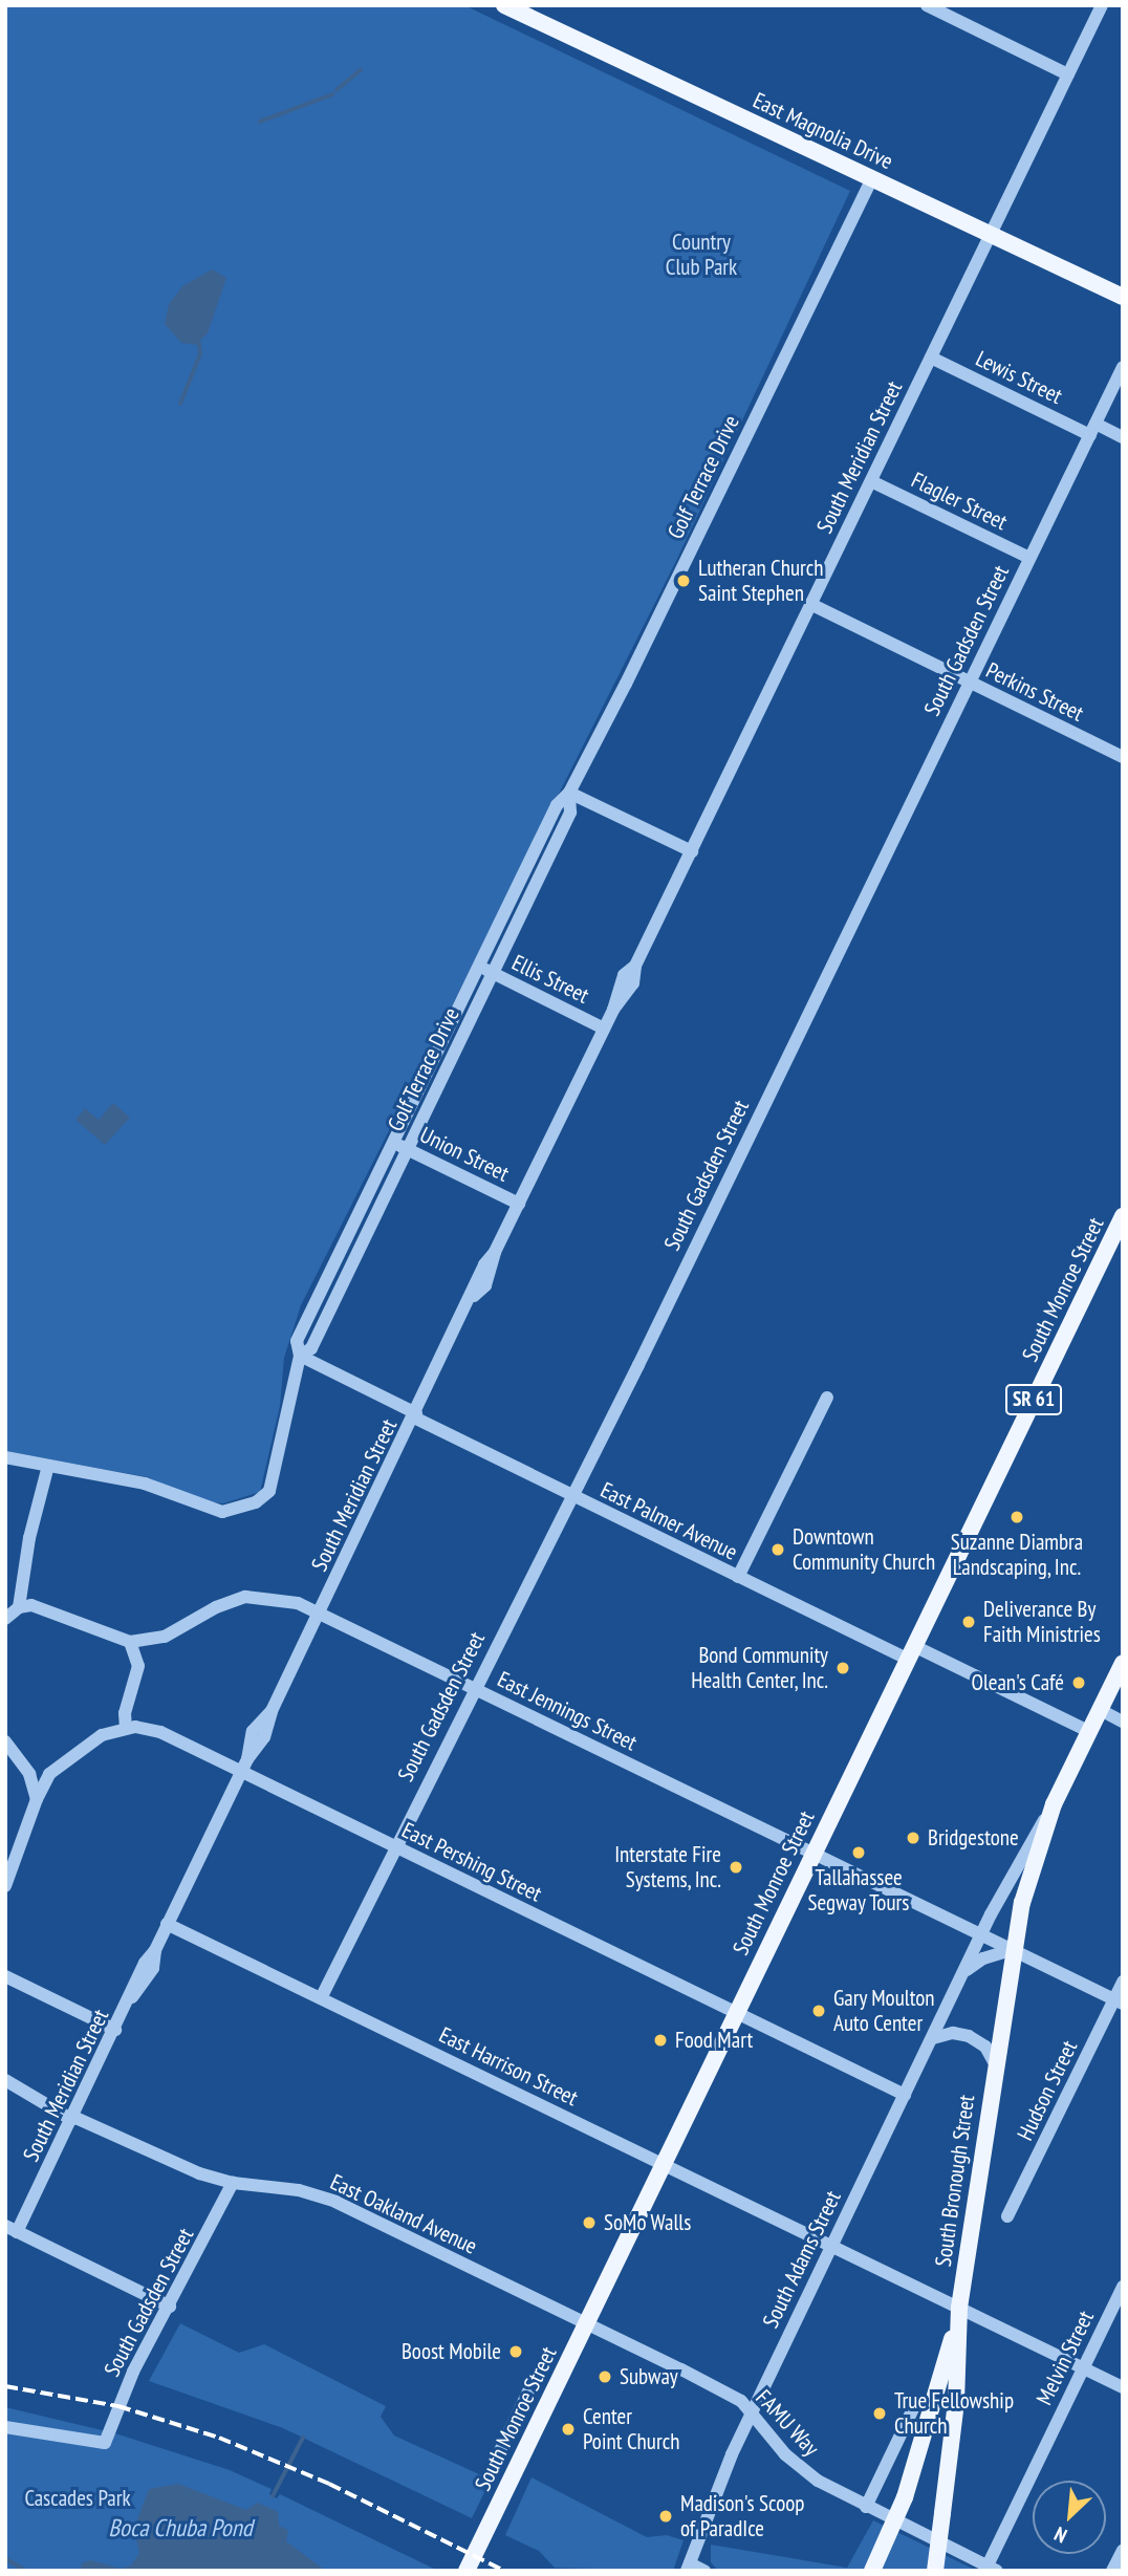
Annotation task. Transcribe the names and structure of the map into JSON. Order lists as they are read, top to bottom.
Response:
{
  "streets": {
    "main road": [
      "East Magnolia Drive",
      "South Monroe Street",
      "SR 61",
      "South Bronough Street",
      "South Adams Street"
    ],
    "street": [
      "Lewis Street",
      "South Meridian Street",
      "Golf Terrace Drive",
      "Flagler Street",
      "South Gadsden Street",
      "Perkins Street",
      "Ellis Street",
      "Union Street",
      "East Palmer Avenue",
      "East Jennings Street",
      "East Pershing Street",
      "East Harrison Street",
      "Hudson Street",
      "East Oakland Avenue",
      "Melvin Street",
      "FAMU Way"
    ]
  },
  "crossings": [
    ["East Magnolia Drive", "South Meridian Street"],
    ["East Magnolia Drive", "Golf Terrace Drive"],
    ["Lewis Street", "South Meridian Street"],
    ["Lewis Street", "South Gadsden Street"],
    ["South Meridian Street", "Flagler Street"],
    ["South Meridian Street", "Perkins Street"],
    ["South Meridian Street", "Ellis Street"],
    ["South Meridian Street", "Union Street"],
    ["South Meridian Street", "East Palmer Avenue"],
    ["South Meridian Street", "East Jennings Street"],
    ["South Meridian Street", "East Pershing Street"],
    ["South Meridian Street", "East Harrison Street"],
    ["South Meridian Street", "East Oakland Avenue"],
    ["Golf Terrace Drive", "Ellis Street"],
    ["Golf Terrace Drive", "Union Street"],
    ["Golf Terrace Drive", "East Palmer Avenue"],
    ["Flagler Street", "South Gadsden Street"],
    ["South Gadsden Street", "Perkins Street"],
    ["South Gadsden Street", "East Palmer Avenue"],
    ["South Gadsden Street", "East Jennings Street"],
    ["South Gadsden Street", "East Pershing Street"],
    ["South Gadsden Street", "East Harrison Street"],
    ["South Gadsden Street", "East Oakland Avenue"],
    ["South Monroe Street", "East Palmer Avenue"],
    ["South Monroe Street", "East Jennings Street"],
    ["South Monroe Street", "East Pershing Street"],
    ["South Monroe Street", "East Harrison Street"],
    ["South Monroe Street", "East Oakland Avenue"],
    ["South Monroe Street", "FAMU Way"],
    ["East Palmer Avenue", "South Adams Street"],
    ["East Jennings Street", "Hudson Street"],
    ["East Jennings Street", "South Bronough Street"],
    ["East Jennings Street", "South Adams Street"],
    ["East Pershing Street", "South Adams Street"],
    ["East Harrison Street", "South Bronough Street"],
    ["East Harrison Street", "South Adams Street"],
    ["East Harrison Street", "Melvin Street"],
    ["South Bronough Street", "South Adams Street"],
    ["East Oakland Avenue", "FAMU Way"],
    ["South Adams Street", "FAMU Way"],
    ["Melvin Street", "FAMU Way"]
  ],
  "water": ["Boca Chuba Pond"],
  "parks": ["Country Club Park", "Cascades Park"],
  "places": [
    "Lutheran Church Saint Stephen",
    "Suzanne Diambra Landscaping, Inc.",
    "Downtown Community Church",
    "Deliverance By Faith Ministries",
    "Bond Community Health Center, Inc.",
    "Olean's Café",
    "Bridgestone",
    "Tallahassee Segway Tours",
    "Interstate Fire Systems, Inc.",
    "Gary Moulton Auto Center",
    "Food Mart",
    "SoMo Walls",
    "Boost Mobile",
    "Subway",
    "True Fellowship Church",
    "Center Point Church",
    "Madison's Scoop of ParadIce"
  ],
  "north": "bottom left"
}
